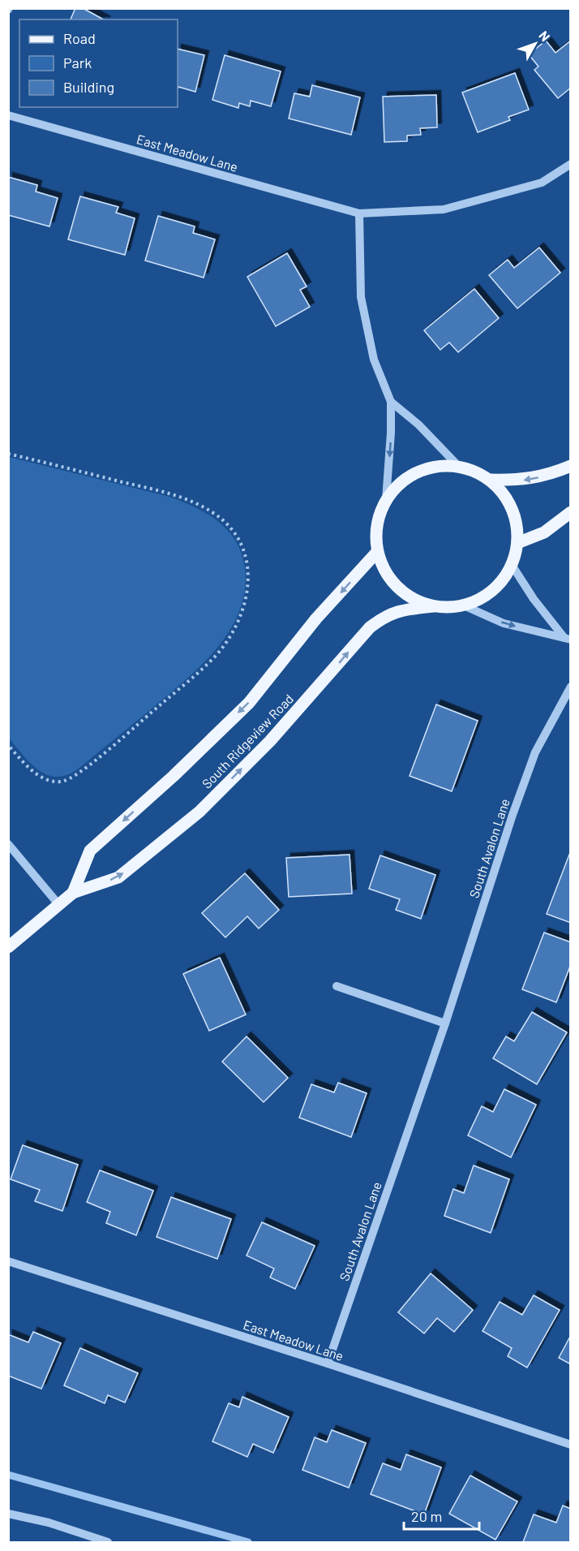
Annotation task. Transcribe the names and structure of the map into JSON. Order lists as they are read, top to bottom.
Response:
{
  "streets": {
    "main road": ["South Ridgeview Road"],
    "street": ["East Meadow Lane", "South Avalon Lane"]
  },
  "crossings": [
    ["East Meadow Lane", "South Avalon Lane"]
  ],
  "legend": ["Road", "Park", "Building"],
  "scale_bar": "20 m",
  "north": "top right"
}
